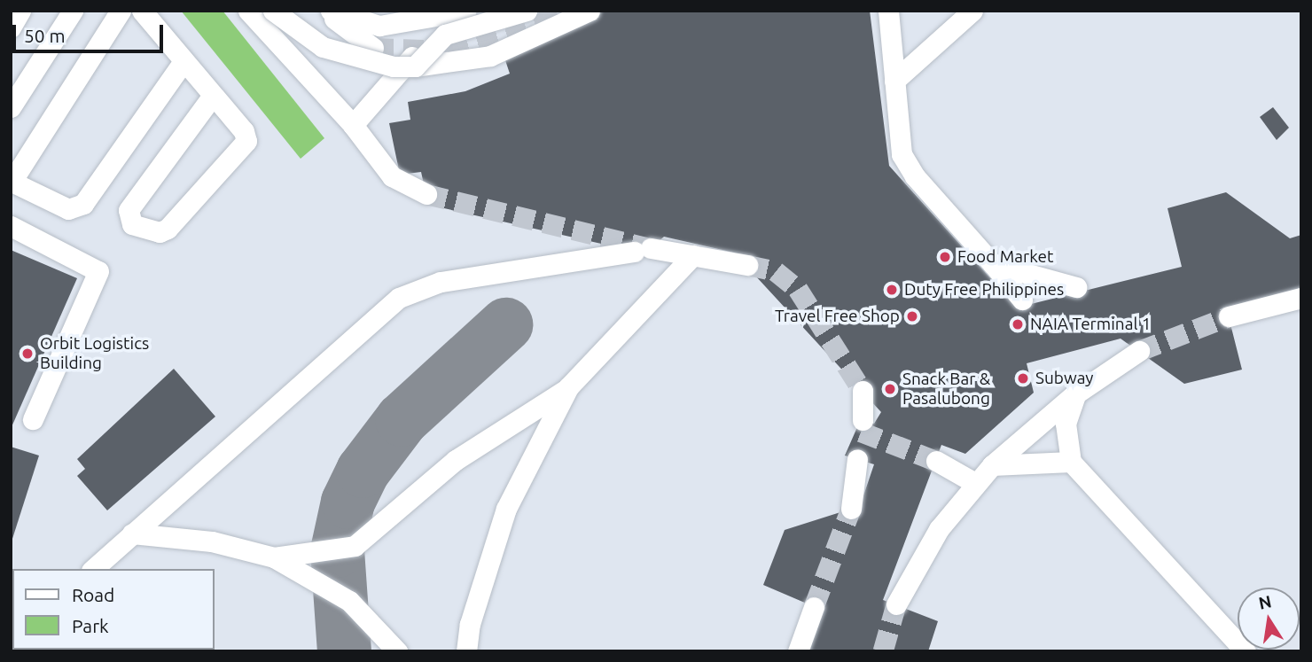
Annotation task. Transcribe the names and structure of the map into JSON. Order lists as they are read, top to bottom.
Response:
{
  "places": [
    "Food Market",
    "Duty Free Philippines",
    "Travel Free Shop",
    "NAIA Terminal 1",
    "Orbit Logistics Building",
    "Subway",
    "Snack Bar & Pasalubong"
  ],
  "legend": ["Road", "Park"],
  "scale_bar": "50 m",
  "north": "top"
}
